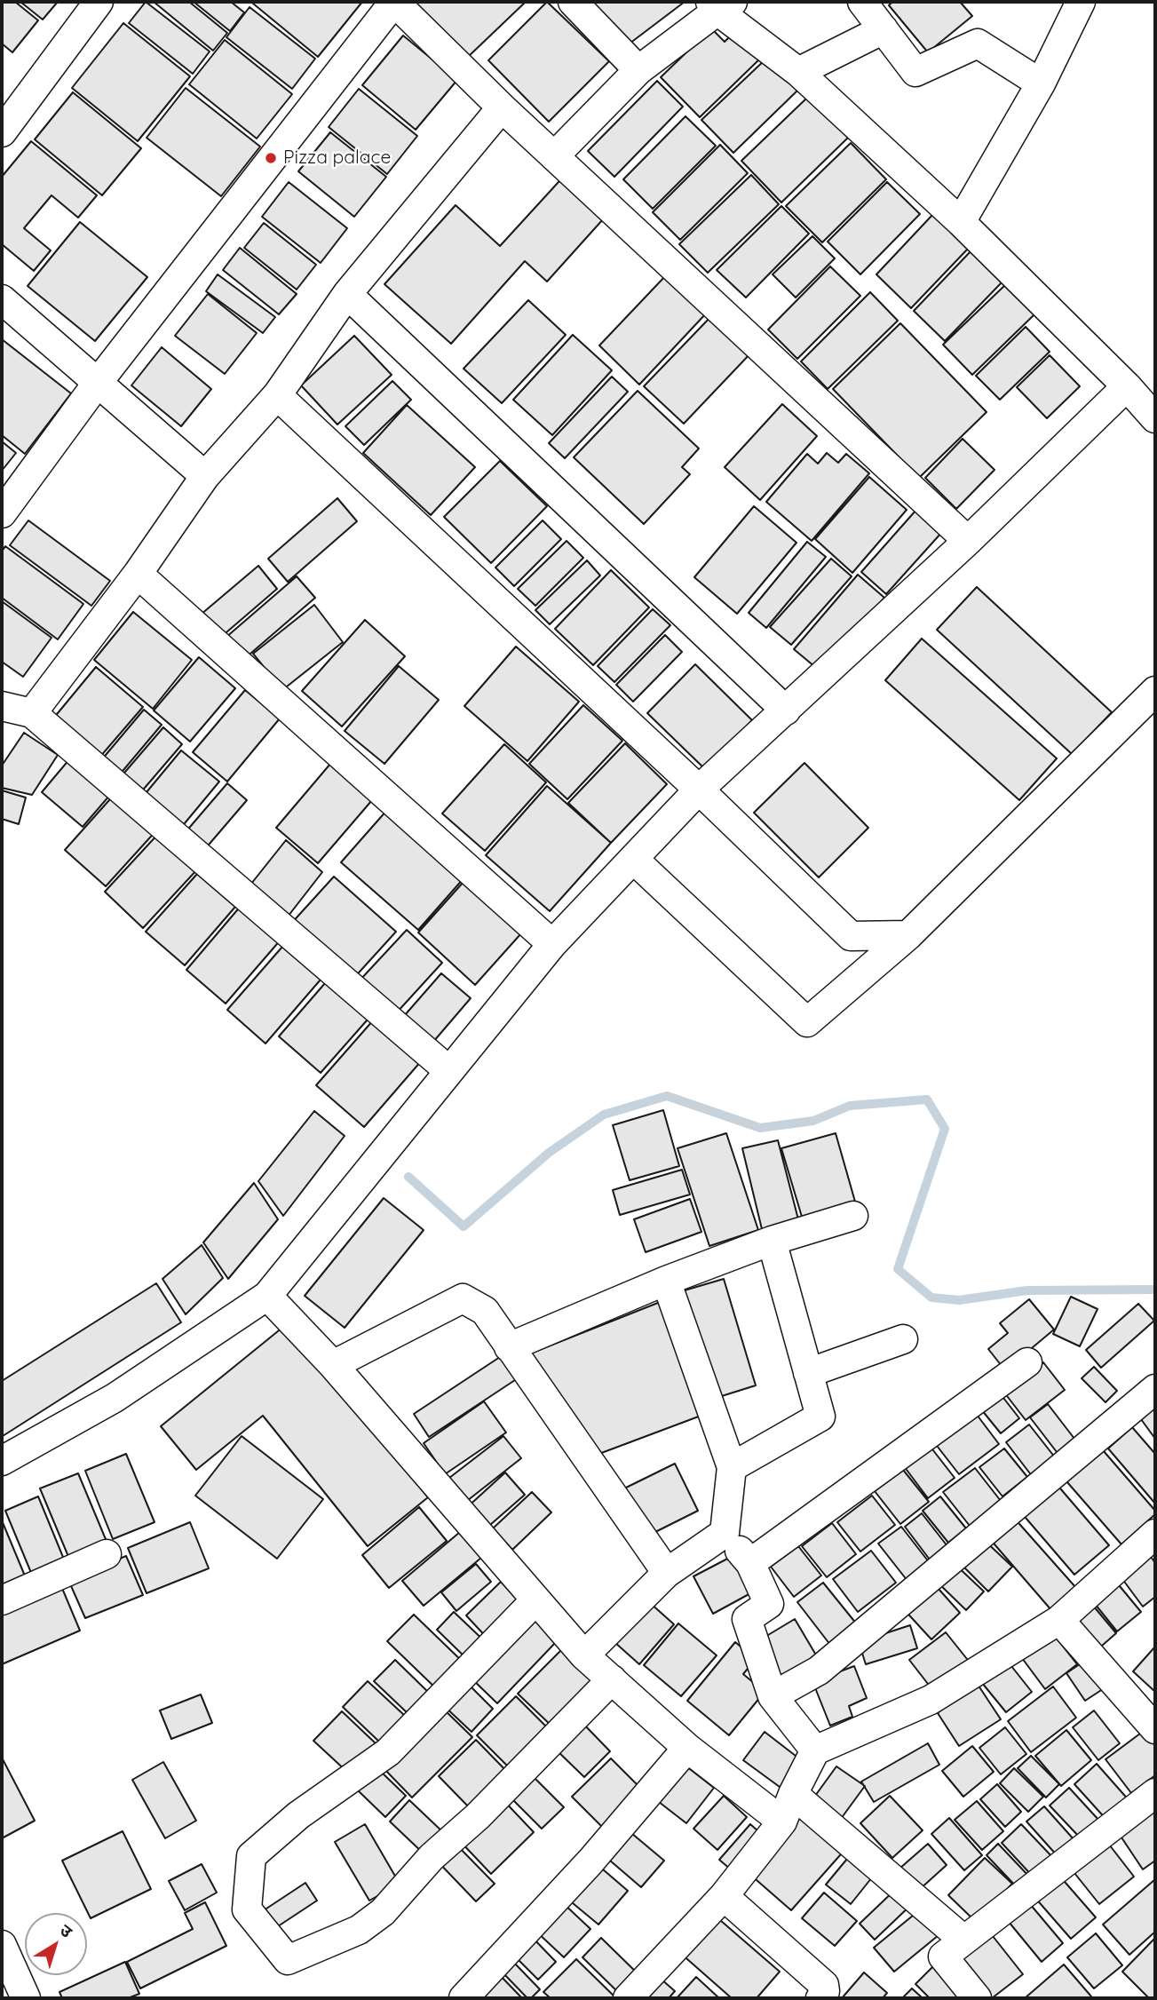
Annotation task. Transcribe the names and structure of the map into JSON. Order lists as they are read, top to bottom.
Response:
{
  "places": ["Pizza palace"],
  "north": "top right"
}
